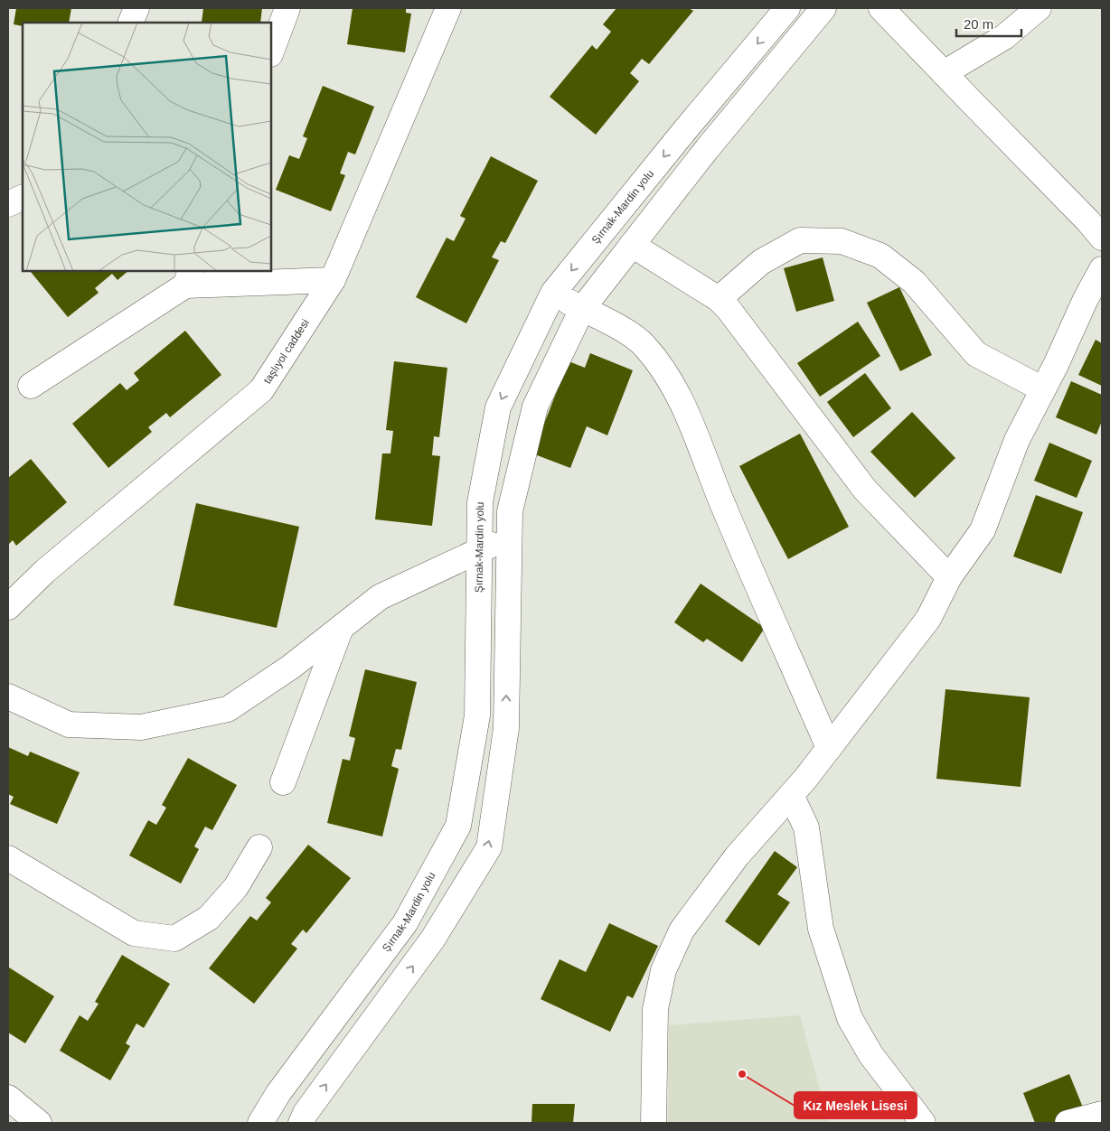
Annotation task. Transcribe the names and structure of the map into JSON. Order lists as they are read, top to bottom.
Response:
{
  "streets": {
    "street": ["Şırnak-Mardin yolu", "taşlıyol caddesi"]
  },
  "places": ["Kız Meslek Lisesi"],
  "scale_bar": "20 m"
}
